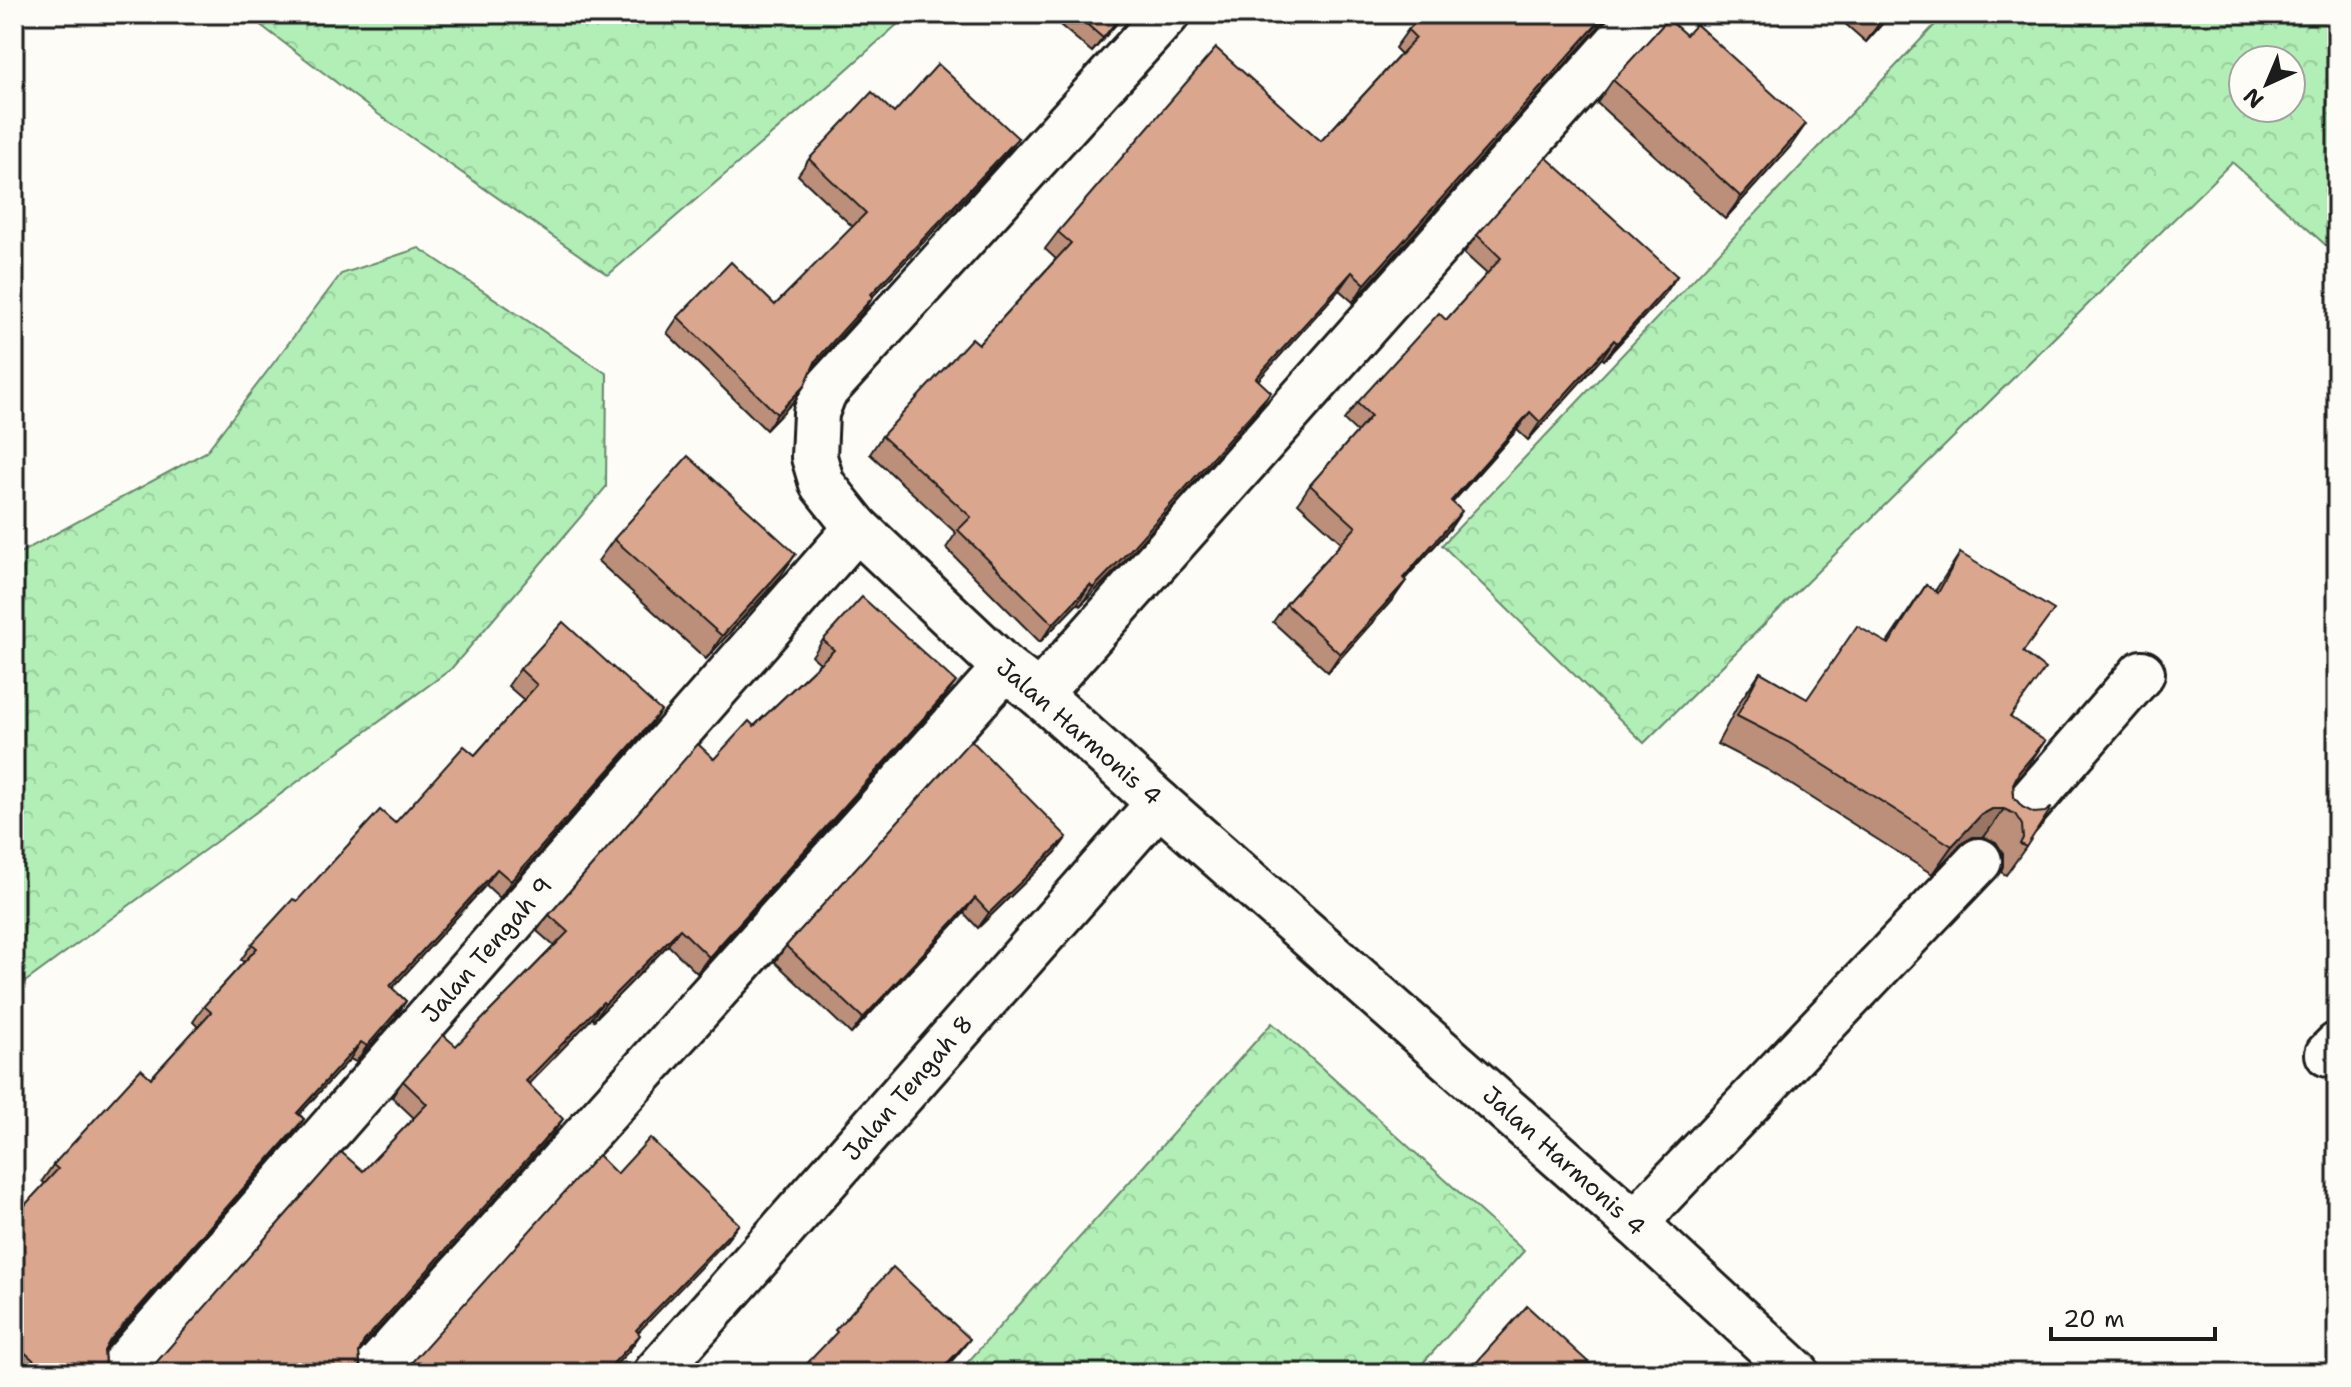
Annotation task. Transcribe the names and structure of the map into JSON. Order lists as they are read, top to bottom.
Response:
{
  "streets": {
    "street": ["Jalan Harmonis 4", "Jalan Tengah 9", "Jalan Tengah 8"]
  },
  "crossings": [
    ["Jalan Harmonis 4", "Jalan Tengah 9"],
    ["Jalan Harmonis 4", "Jalan Tengah 8"]
  ],
  "scale_bar": "20 m",
  "north": "bottom left"
}
